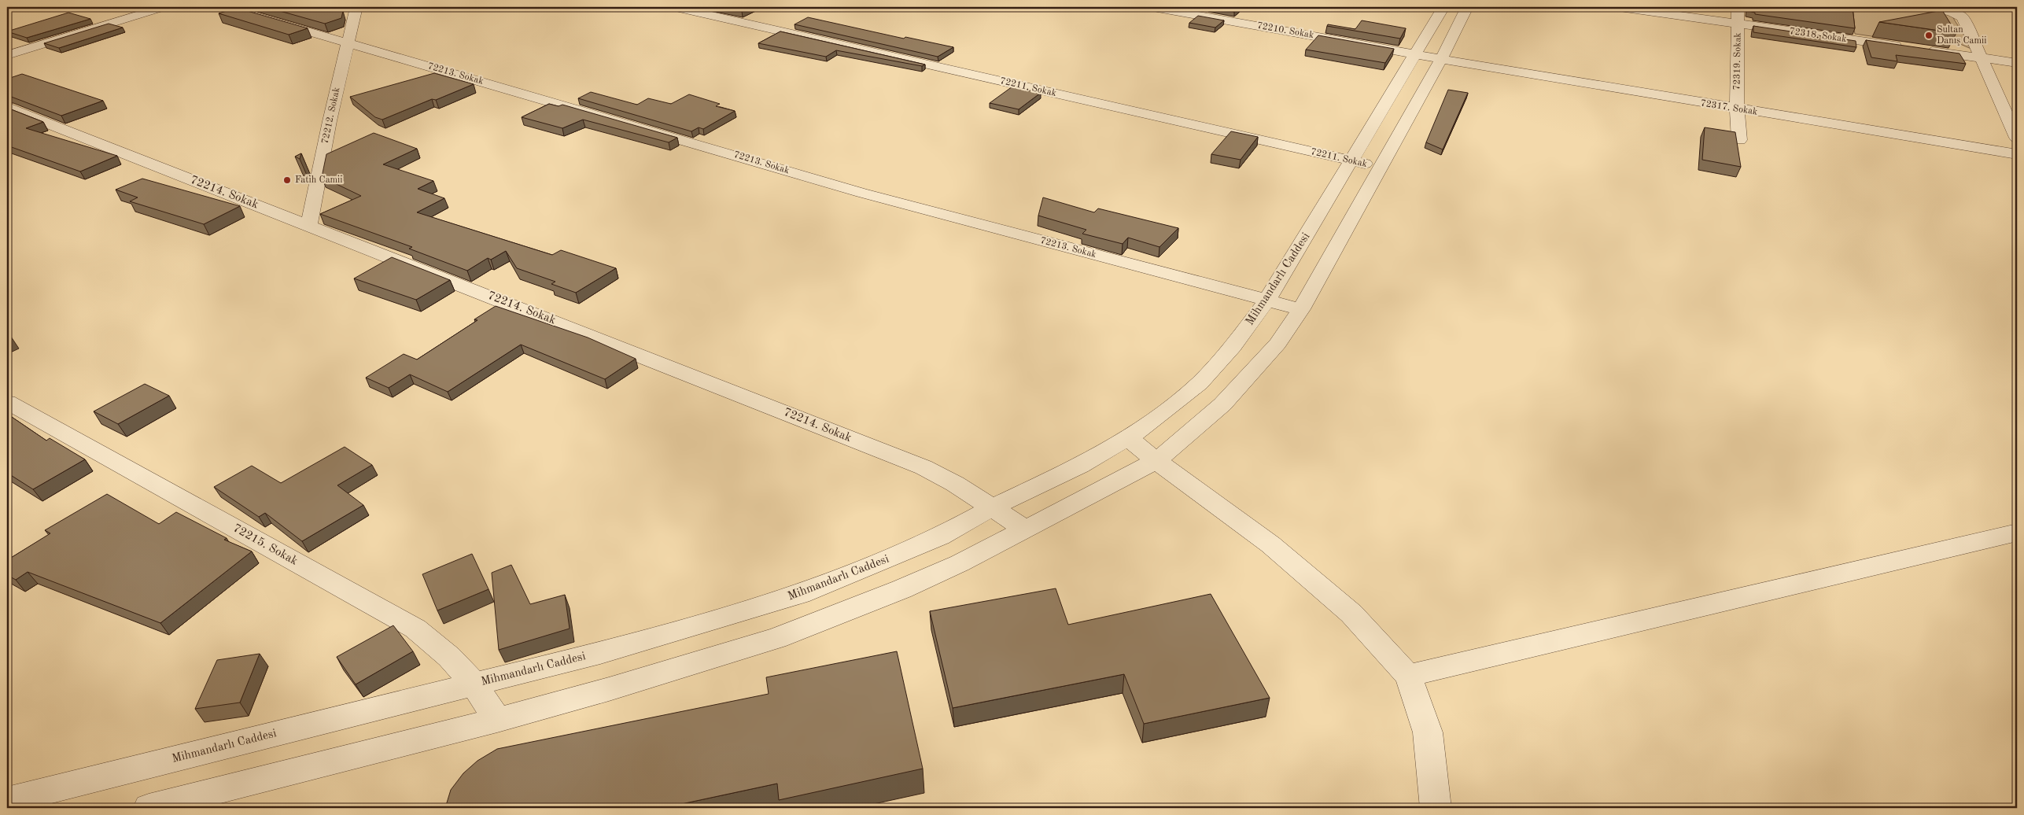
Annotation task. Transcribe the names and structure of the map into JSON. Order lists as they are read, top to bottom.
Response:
{
  "streets": {
    "street": [
      "72210. Sokak",
      "72318. Sokak",
      "72319. Sokak",
      "72213. Sokak",
      "72211. Sokak",
      "72317. Sokak",
      "72212. Sokak",
      "72214. Sokak",
      "Mihmandarlı Caddesi",
      "72215. Sokak"
    ]
  },
  "crossings": [
    ["72210. Sokak", "72317. Sokak"],
    ["72210. Sokak", "Mihmandarlı Caddesi"],
    ["72318. Sokak", "72319. Sokak"],
    ["72319. Sokak", "72317. Sokak"],
    ["72213. Sokak", "72212. Sokak"],
    ["72213. Sokak", "Mihmandarlı Caddesi"],
    ["72211. Sokak", "Mihmandarlı Caddesi"],
    ["72212. Sokak", "72214. Sokak"],
    ["72214. Sokak", "Mihmandarlı Caddesi"],
    ["Mihmandarlı Caddesi", "72215. Sokak"]
  ],
  "places": ["Sultan Danış Camii", "Fatih Camii"]
}
